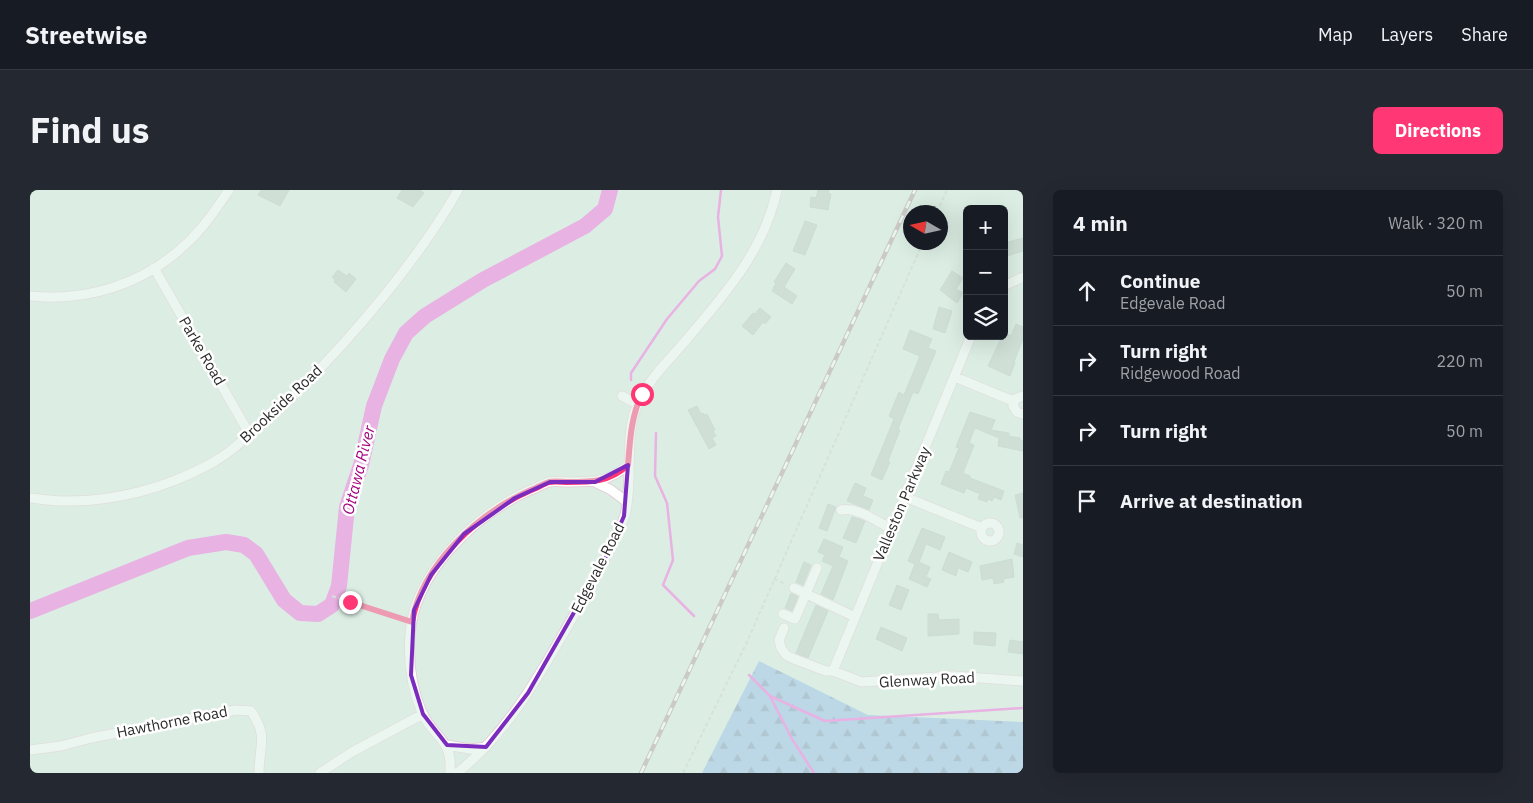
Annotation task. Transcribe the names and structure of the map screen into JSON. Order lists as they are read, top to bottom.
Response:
{
  "streets": {
    "street": [
      "Parke Road",
      "Brookside Road",
      "Valleston Parkway",
      "Edgevale Road",
      "Glenway Road",
      "Hawthorne Road"
    ]
  },
  "crossings": [
    ["Parke Road", "Brookside Road"],
    ["Valleston Parkway", "Glenway Road"]
  ],
  "water": ["Ottawa River"],
  "north": "left",
  "page": {
    "header": "Streetwise",
    "nav": ["Map", "Layers", "Share"],
    "title": "Find us",
    "buttons": "Directions",
    "heading": ["4 min", "Walk · 320 m"],
    "map_buttons": ["+", "−"],
    "list": [
      ["Continue", "Edgevale Road", "50 m"],
      ["Turn right", "Ridgewood Road", "220 m"],
      ["Turn right", "50 m"],
      "Arrive at destination"
    ]
  }
}
